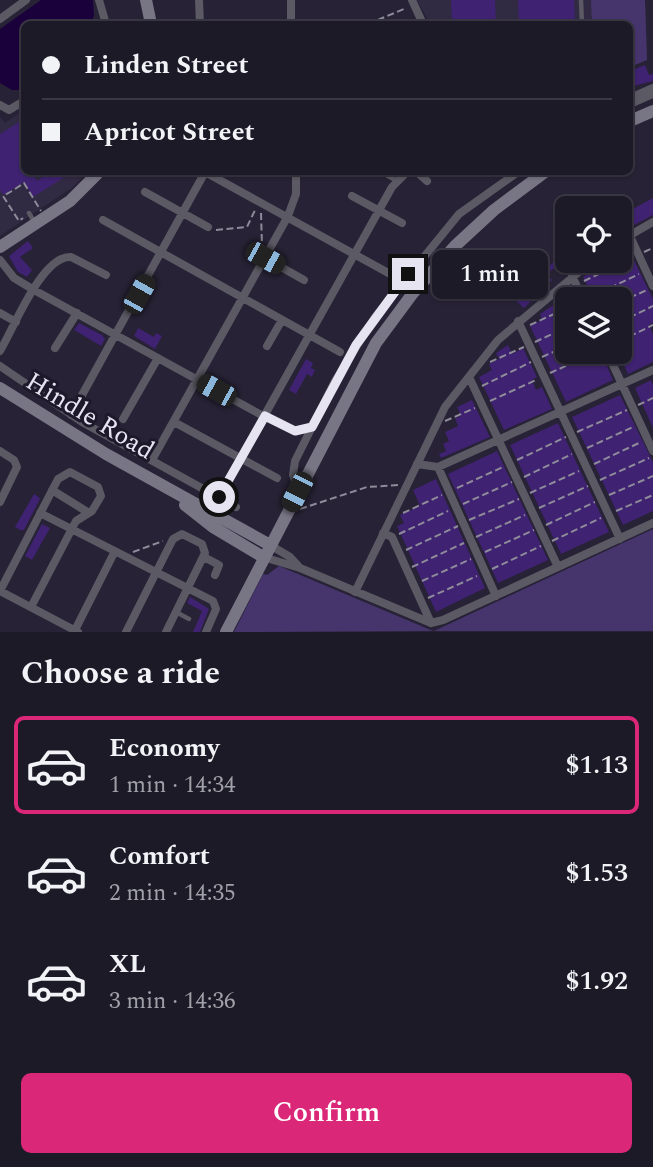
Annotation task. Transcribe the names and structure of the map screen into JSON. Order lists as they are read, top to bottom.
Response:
{
  "streets": {
    "main road": ["Hindle Road"]
  },
  "page": {
    "banner": ["Linden Street", "Apricot Street"],
    "bubble": "1 min",
    "heading": "Choose a ride",
    "list": [
      {
        "name": "Economy",
        "note": "1 min · 14:34",
        "value": "$1.13"
      },
      {
        "name": "Comfort",
        "note": "2 min · 14:35",
        "value": "$1.53"
      },
      {
        "name": "XL",
        "note": "3 min · 14:36",
        "value": "$1.92"
      }
    ],
    "buttons": "Confirm"
  }
}
